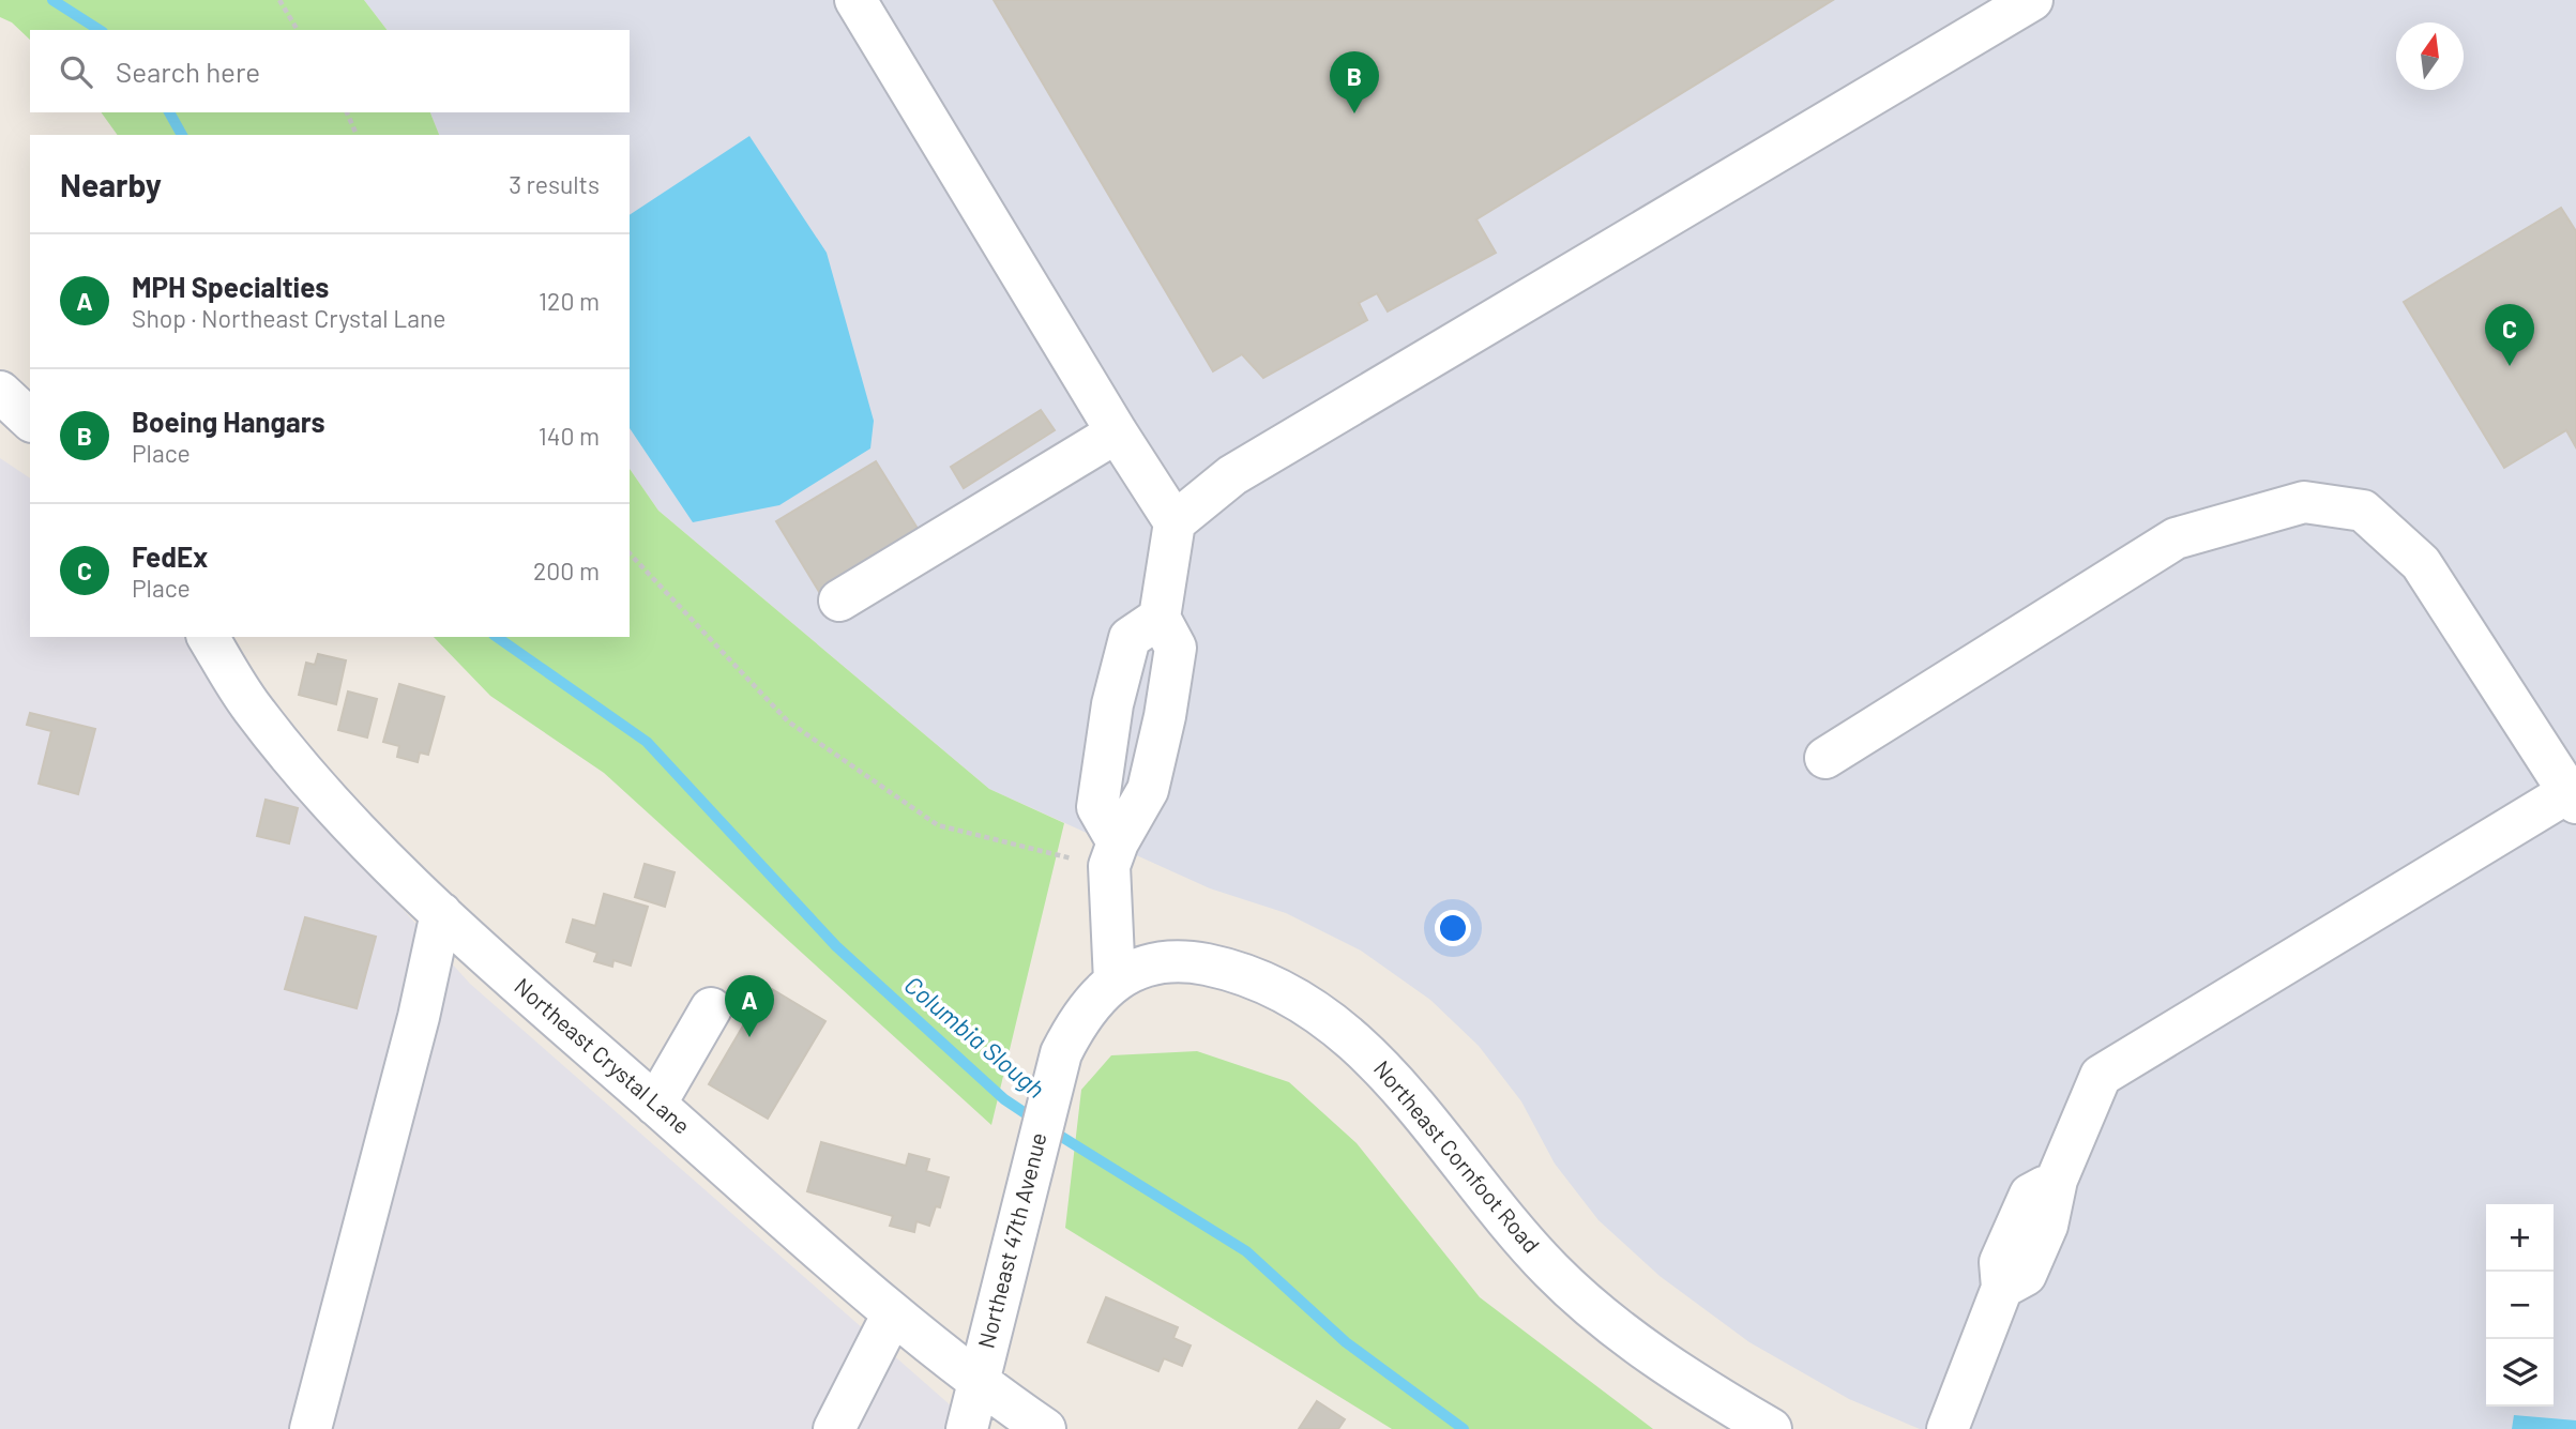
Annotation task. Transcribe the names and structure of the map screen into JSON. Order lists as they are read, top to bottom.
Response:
{
  "streets": {
    "street": ["Northeast Crystal Lane", "Northeast Cornfoot Road", "Northeast 47th Avenue"]
  },
  "crossings": [
    ["Northeast Crystal Lane", "Northeast 47th Avenue"],
    ["Northeast Cornfoot Road", "Northeast 47th Avenue"]
  ],
  "water": ["Columbia Slough"],
  "north": "top",
  "page": {
    "search": "Search here",
    "pins": ["B", "C", "A"],
    "heading": ["Nearby", "3 results"],
    "list": [
      {
        "mark": "A",
        "name": "MPH Specialties",
        "note": "Shop · Northeast Crystal Lane",
        "value": "120 m"
      },
      {
        "mark": "B",
        "name": "Boeing Hangars",
        "note": "Place",
        "value": "140 m"
      },
      {
        "mark": "C",
        "name": "FedEx",
        "note": "Place",
        "value": "200 m"
      }
    ],
    "map_buttons": ["+", "−"]
  }
}
